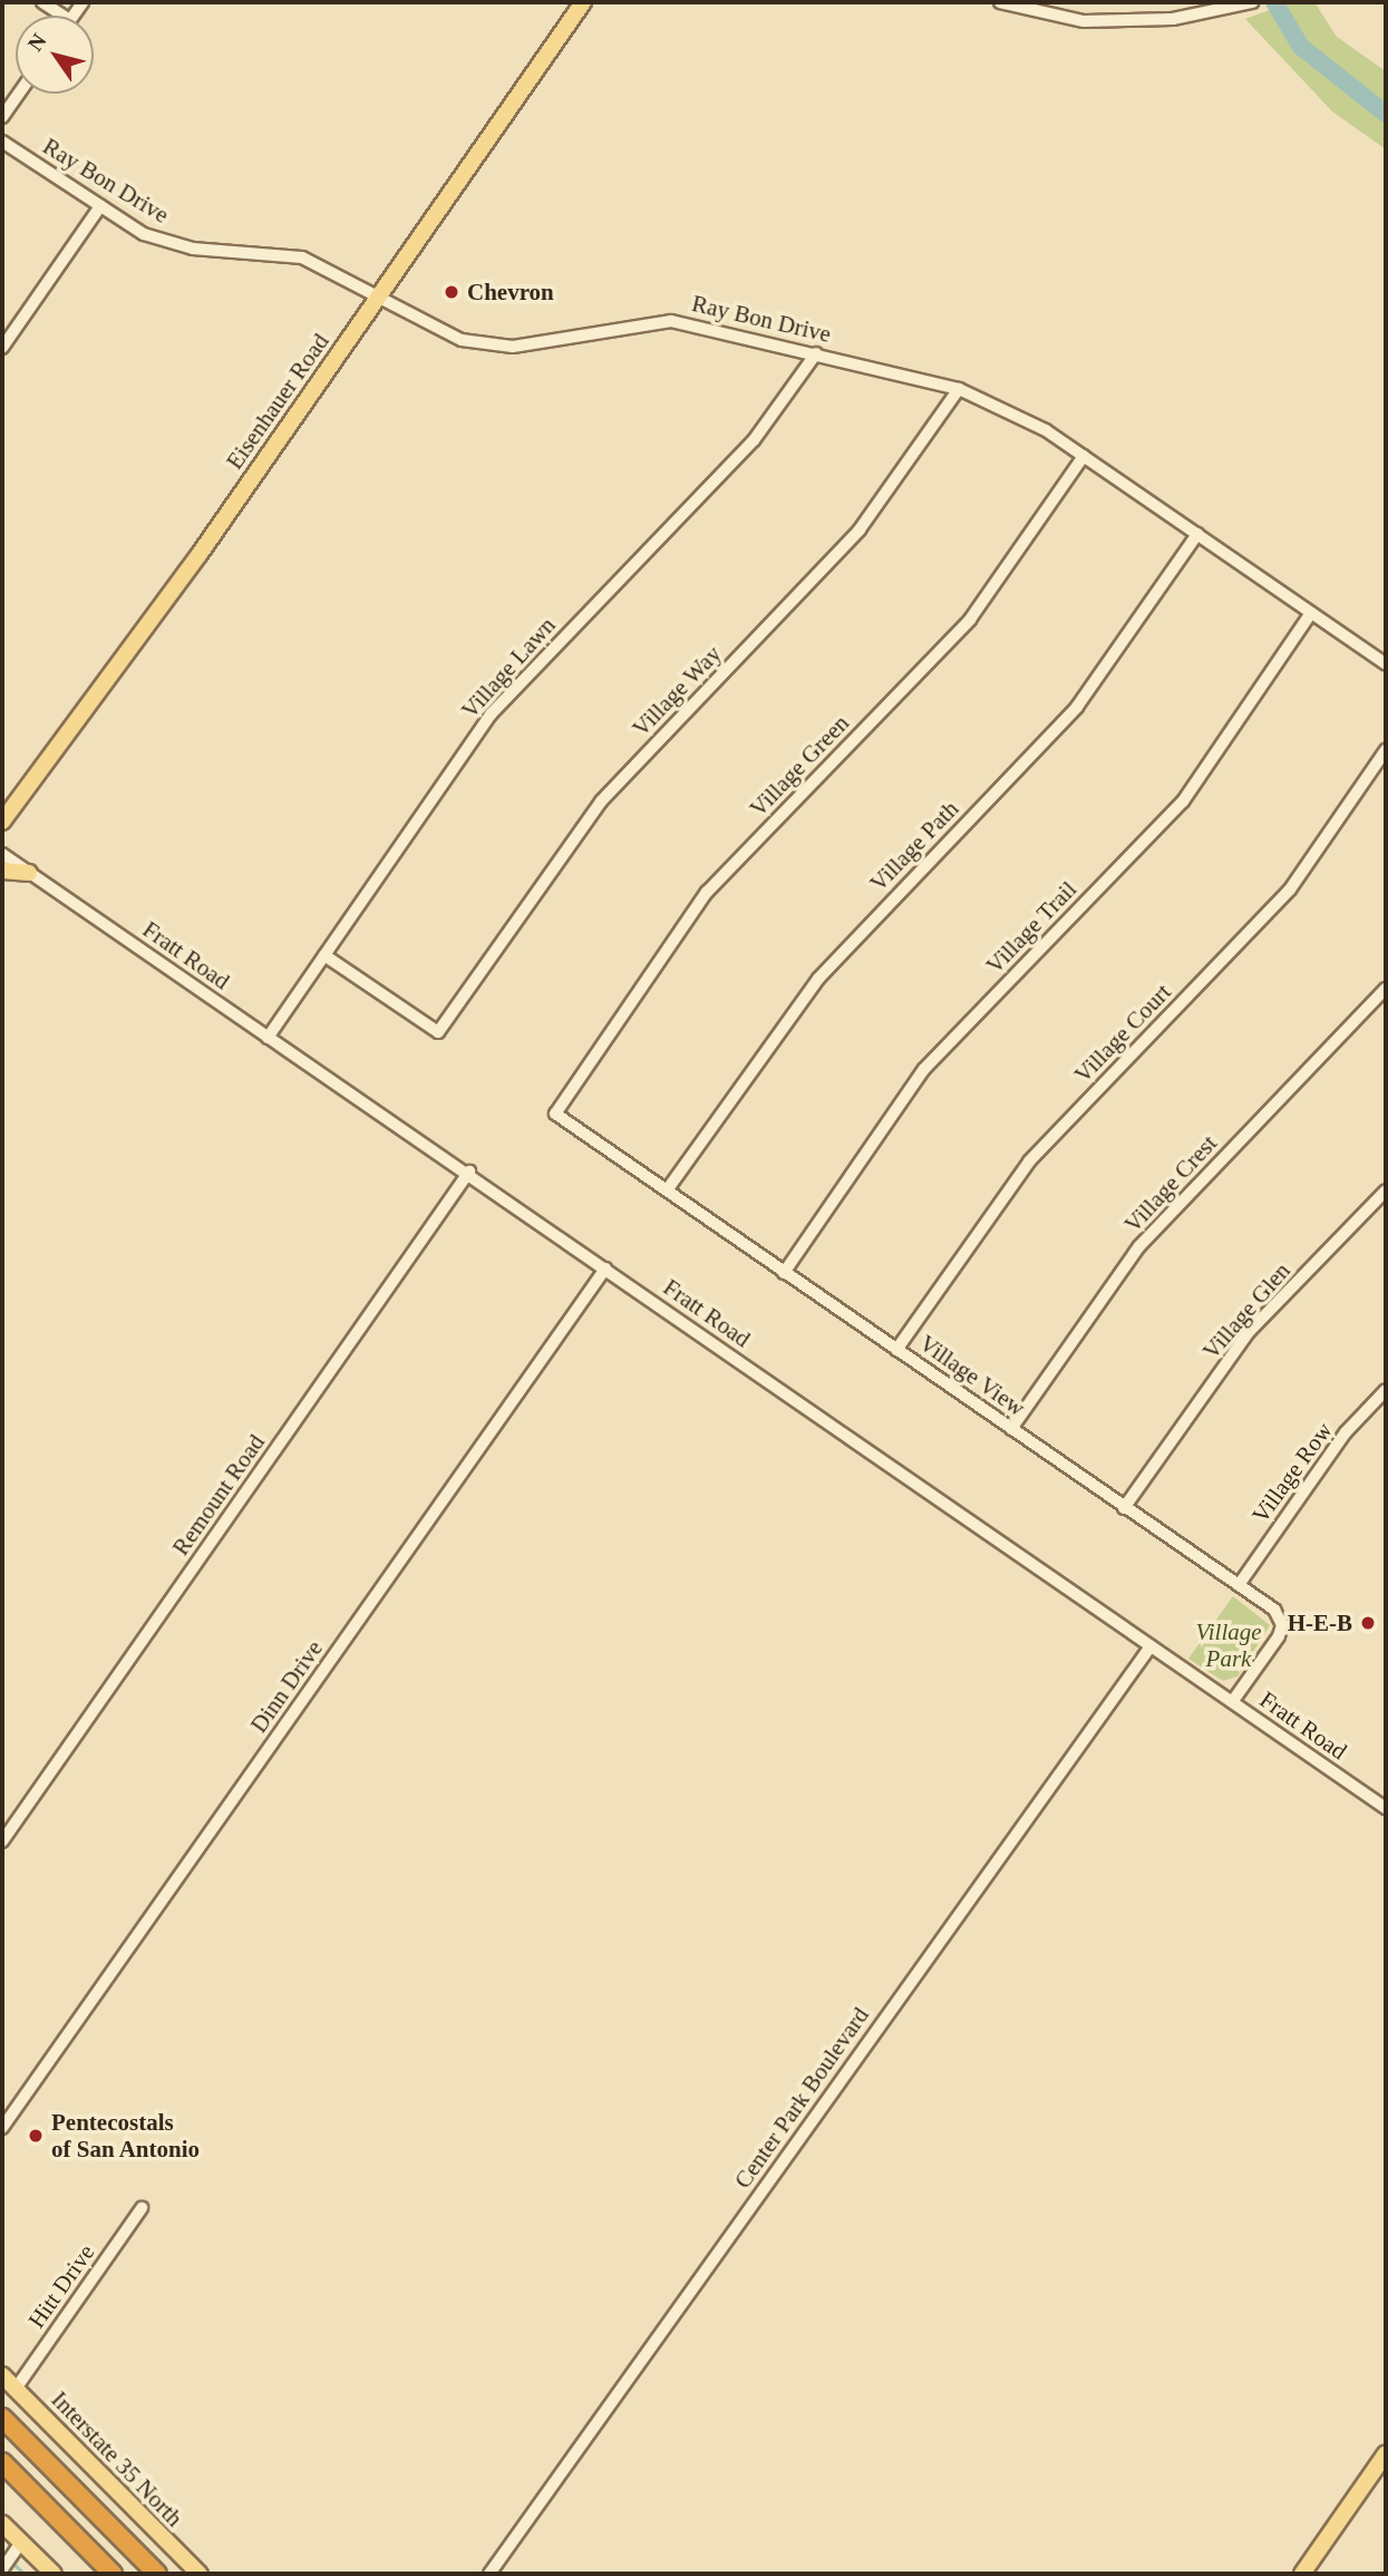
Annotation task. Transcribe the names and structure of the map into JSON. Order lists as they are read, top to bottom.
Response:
{
  "streets": {
    "main road": ["Eisenhauer Road", "Interstate 35 North"],
    "street": [
      "Ray Bon Drive",
      "Village Lawn",
      "Village Way",
      "Village Green",
      "Village Path",
      "Village Trail",
      "Fratt Road",
      "Village Court",
      "Village Crest",
      "Village Glen",
      "Village View",
      "Village Row",
      "Remount Road",
      "Dinn Drive",
      "Center Park Boulevard",
      "Hitt Drive"
    ]
  },
  "crossings": [
    ["Ray Bon Drive", "Eisenhauer Road"],
    ["Ray Bon Drive", "Village Lawn"],
    ["Ray Bon Drive", "Village Way"],
    ["Ray Bon Drive", "Village Green"],
    ["Ray Bon Drive", "Village Path"],
    ["Ray Bon Drive", "Village Trail"],
    ["Village Lawn", "Village Way"],
    ["Village Lawn", "Fratt Road"],
    ["Village Green", "Village View"],
    ["Village Path", "Village View"],
    ["Village Trail", "Village View"],
    ["Fratt Road", "Village View"],
    ["Fratt Road", "Remount Road"],
    ["Fratt Road", "Dinn Drive"],
    ["Fratt Road", "Center Park Boulevard"],
    ["Village Court", "Village View"],
    ["Village Crest", "Village View"],
    ["Village Glen", "Village View"],
    ["Village View", "Village Row"],
    ["Hitt Drive", "Interstate 35 North"]
  ],
  "parks": ["Village Park"],
  "places": ["Chevron", "H-E-B", "Pentecostals of San Antonio"],
  "north": "top left"
}
